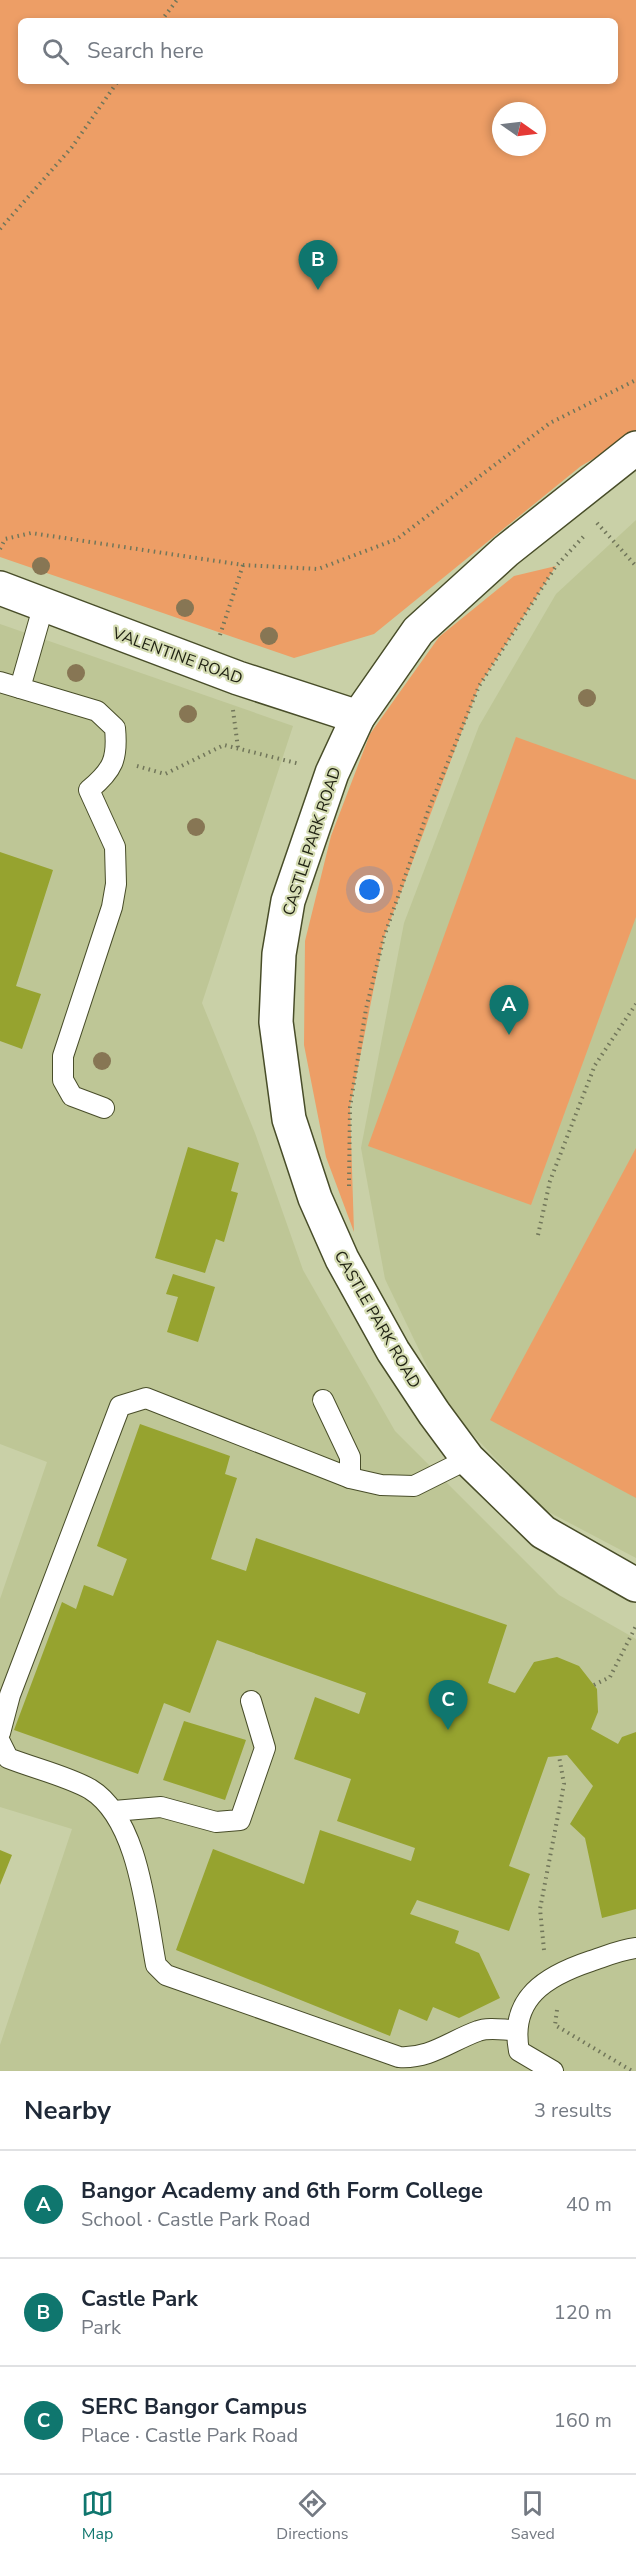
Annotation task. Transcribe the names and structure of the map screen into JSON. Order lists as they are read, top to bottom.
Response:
{
  "streets": {
    "street": ["VALENTINE ROAD", "CASTLE PARK ROAD"]
  },
  "crossings": [
    ["VALENTINE ROAD", "CASTLE PARK ROAD"]
  ],
  "north": "right",
  "page": {
    "search": "Search here",
    "pins": ["B", "A", "C"],
    "heading": ["Nearby", "3 results"],
    "list": [
      {
        "mark": "A",
        "name": "Bangor Academy and 6th Form College",
        "note": "School · Castle Park Road",
        "value": "40 m"
      },
      {
        "mark": "B",
        "name": "Castle Park",
        "note": "Park",
        "value": "120 m"
      },
      {
        "mark": "C",
        "name": "SERC Bangor Campus",
        "note": "Place · Castle Park Road",
        "value": "160 m"
      }
    ],
    "nav": ["Map", "Directions", "Saved"]
  }
}
